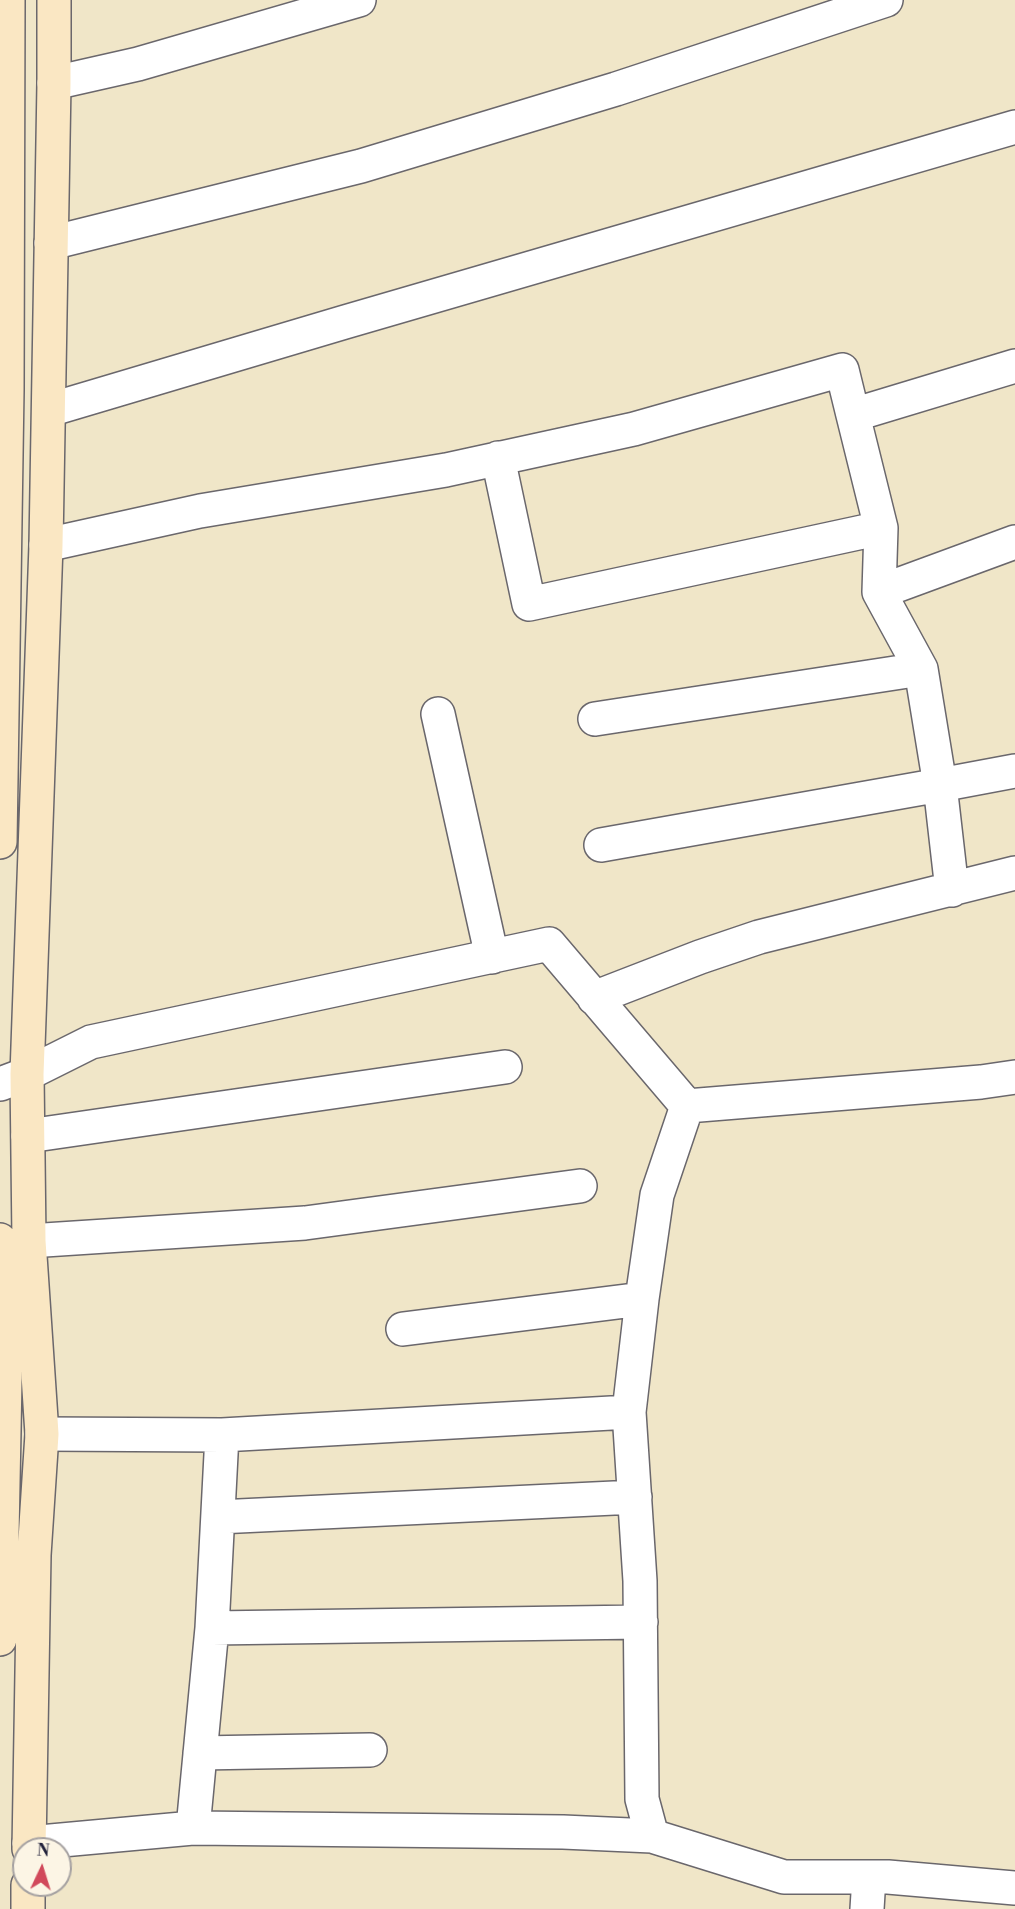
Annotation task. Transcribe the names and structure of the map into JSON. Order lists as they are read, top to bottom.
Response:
{
  "north": "top"
}
